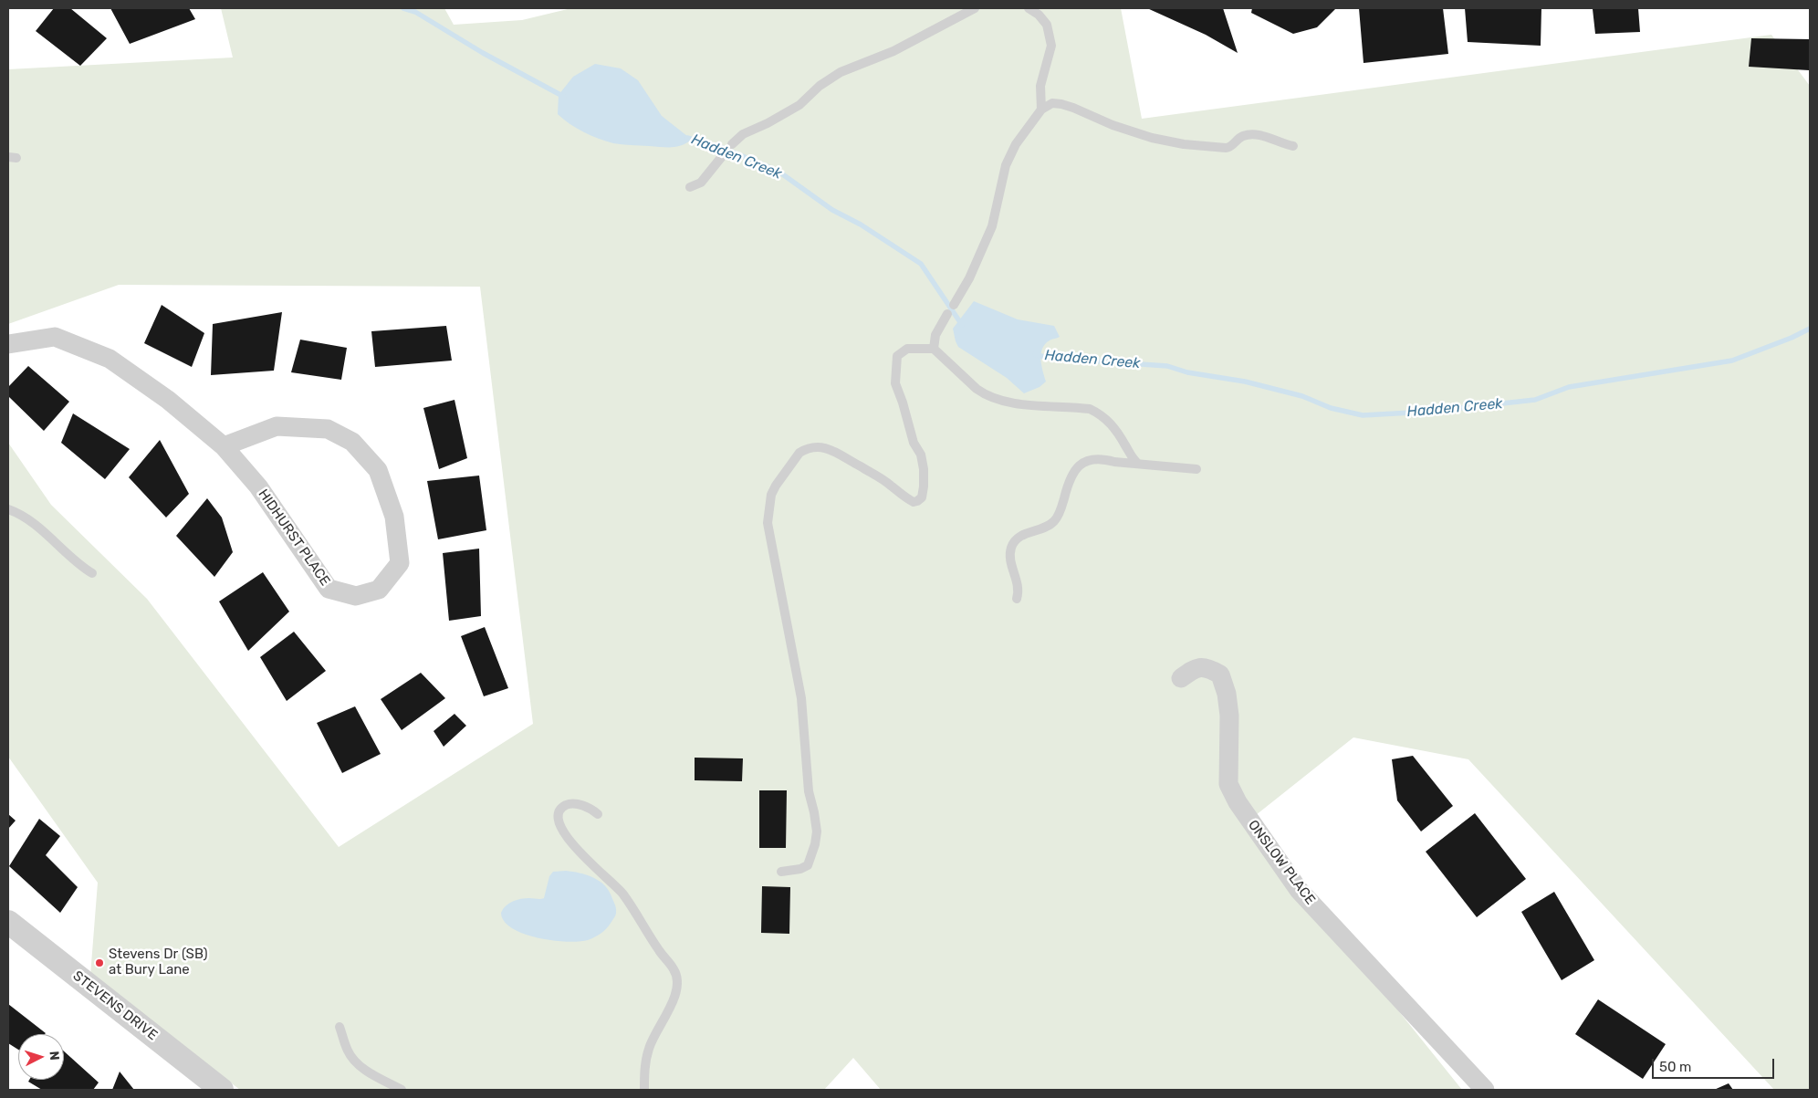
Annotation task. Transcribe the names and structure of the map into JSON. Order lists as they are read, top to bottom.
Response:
{
  "streets": {
    "street": ["HIDHURST PLACE", "ONSLOW PLACE", "STEVENS DRIVE"]
  },
  "water": ["Hadden Creek"],
  "places": ["Stevens Dr (SB) at Bury Lane"],
  "scale_bar": "50 m",
  "north": "right"
}
